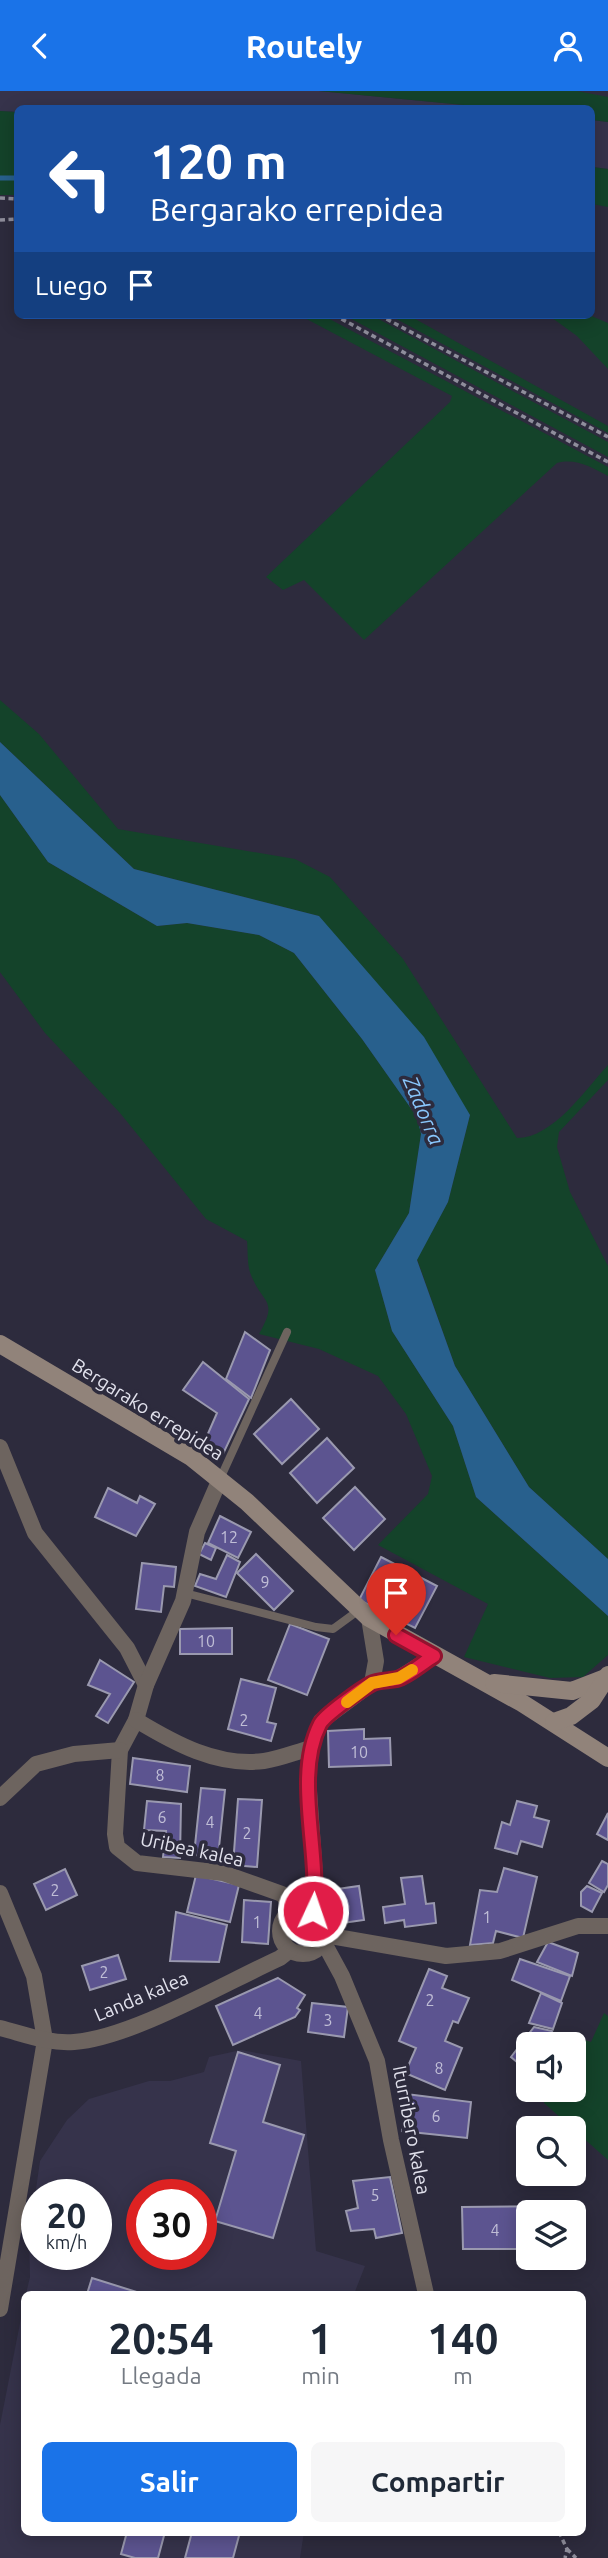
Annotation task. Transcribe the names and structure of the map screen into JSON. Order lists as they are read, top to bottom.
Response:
{
  "streets": {
    "street": [
      "Bergarako errepidea",
      "Uribea kalea",
      "Landa kalea",
      "Iturribero kalea"
    ]
  },
  "crossings": [
    ["Bergarako errepidea", "Uribea kalea"],
    ["Uribea kalea", "Landa kalea"],
    ["Uribea kalea", "Iturribero kalea"],
    ["Landa kalea", "Iturribero kalea"]
  ],
  "water": ["Zadorra"],
  "house_numbers": [
    "12",
    "9",
    "10",
    "2",
    "10",
    "8",
    "6",
    "4",
    "2",
    "2",
    "1",
    "1",
    "2",
    "2",
    "4",
    "3",
    "8",
    "6",
    "5",
    "4"
  ],
  "page": {
    "header": "Routely",
    "turn": ["120 m", "Bergarako errepidea"],
    "then": "Luego",
    "speed": "20 km/h",
    "limit": "30",
    "eta": [
      "20:54",
      "Llegada",
      "1",
      "min",
      "140",
      "m"
    ],
    "buttons": ["Salir", "Compartir"]
  }
}
